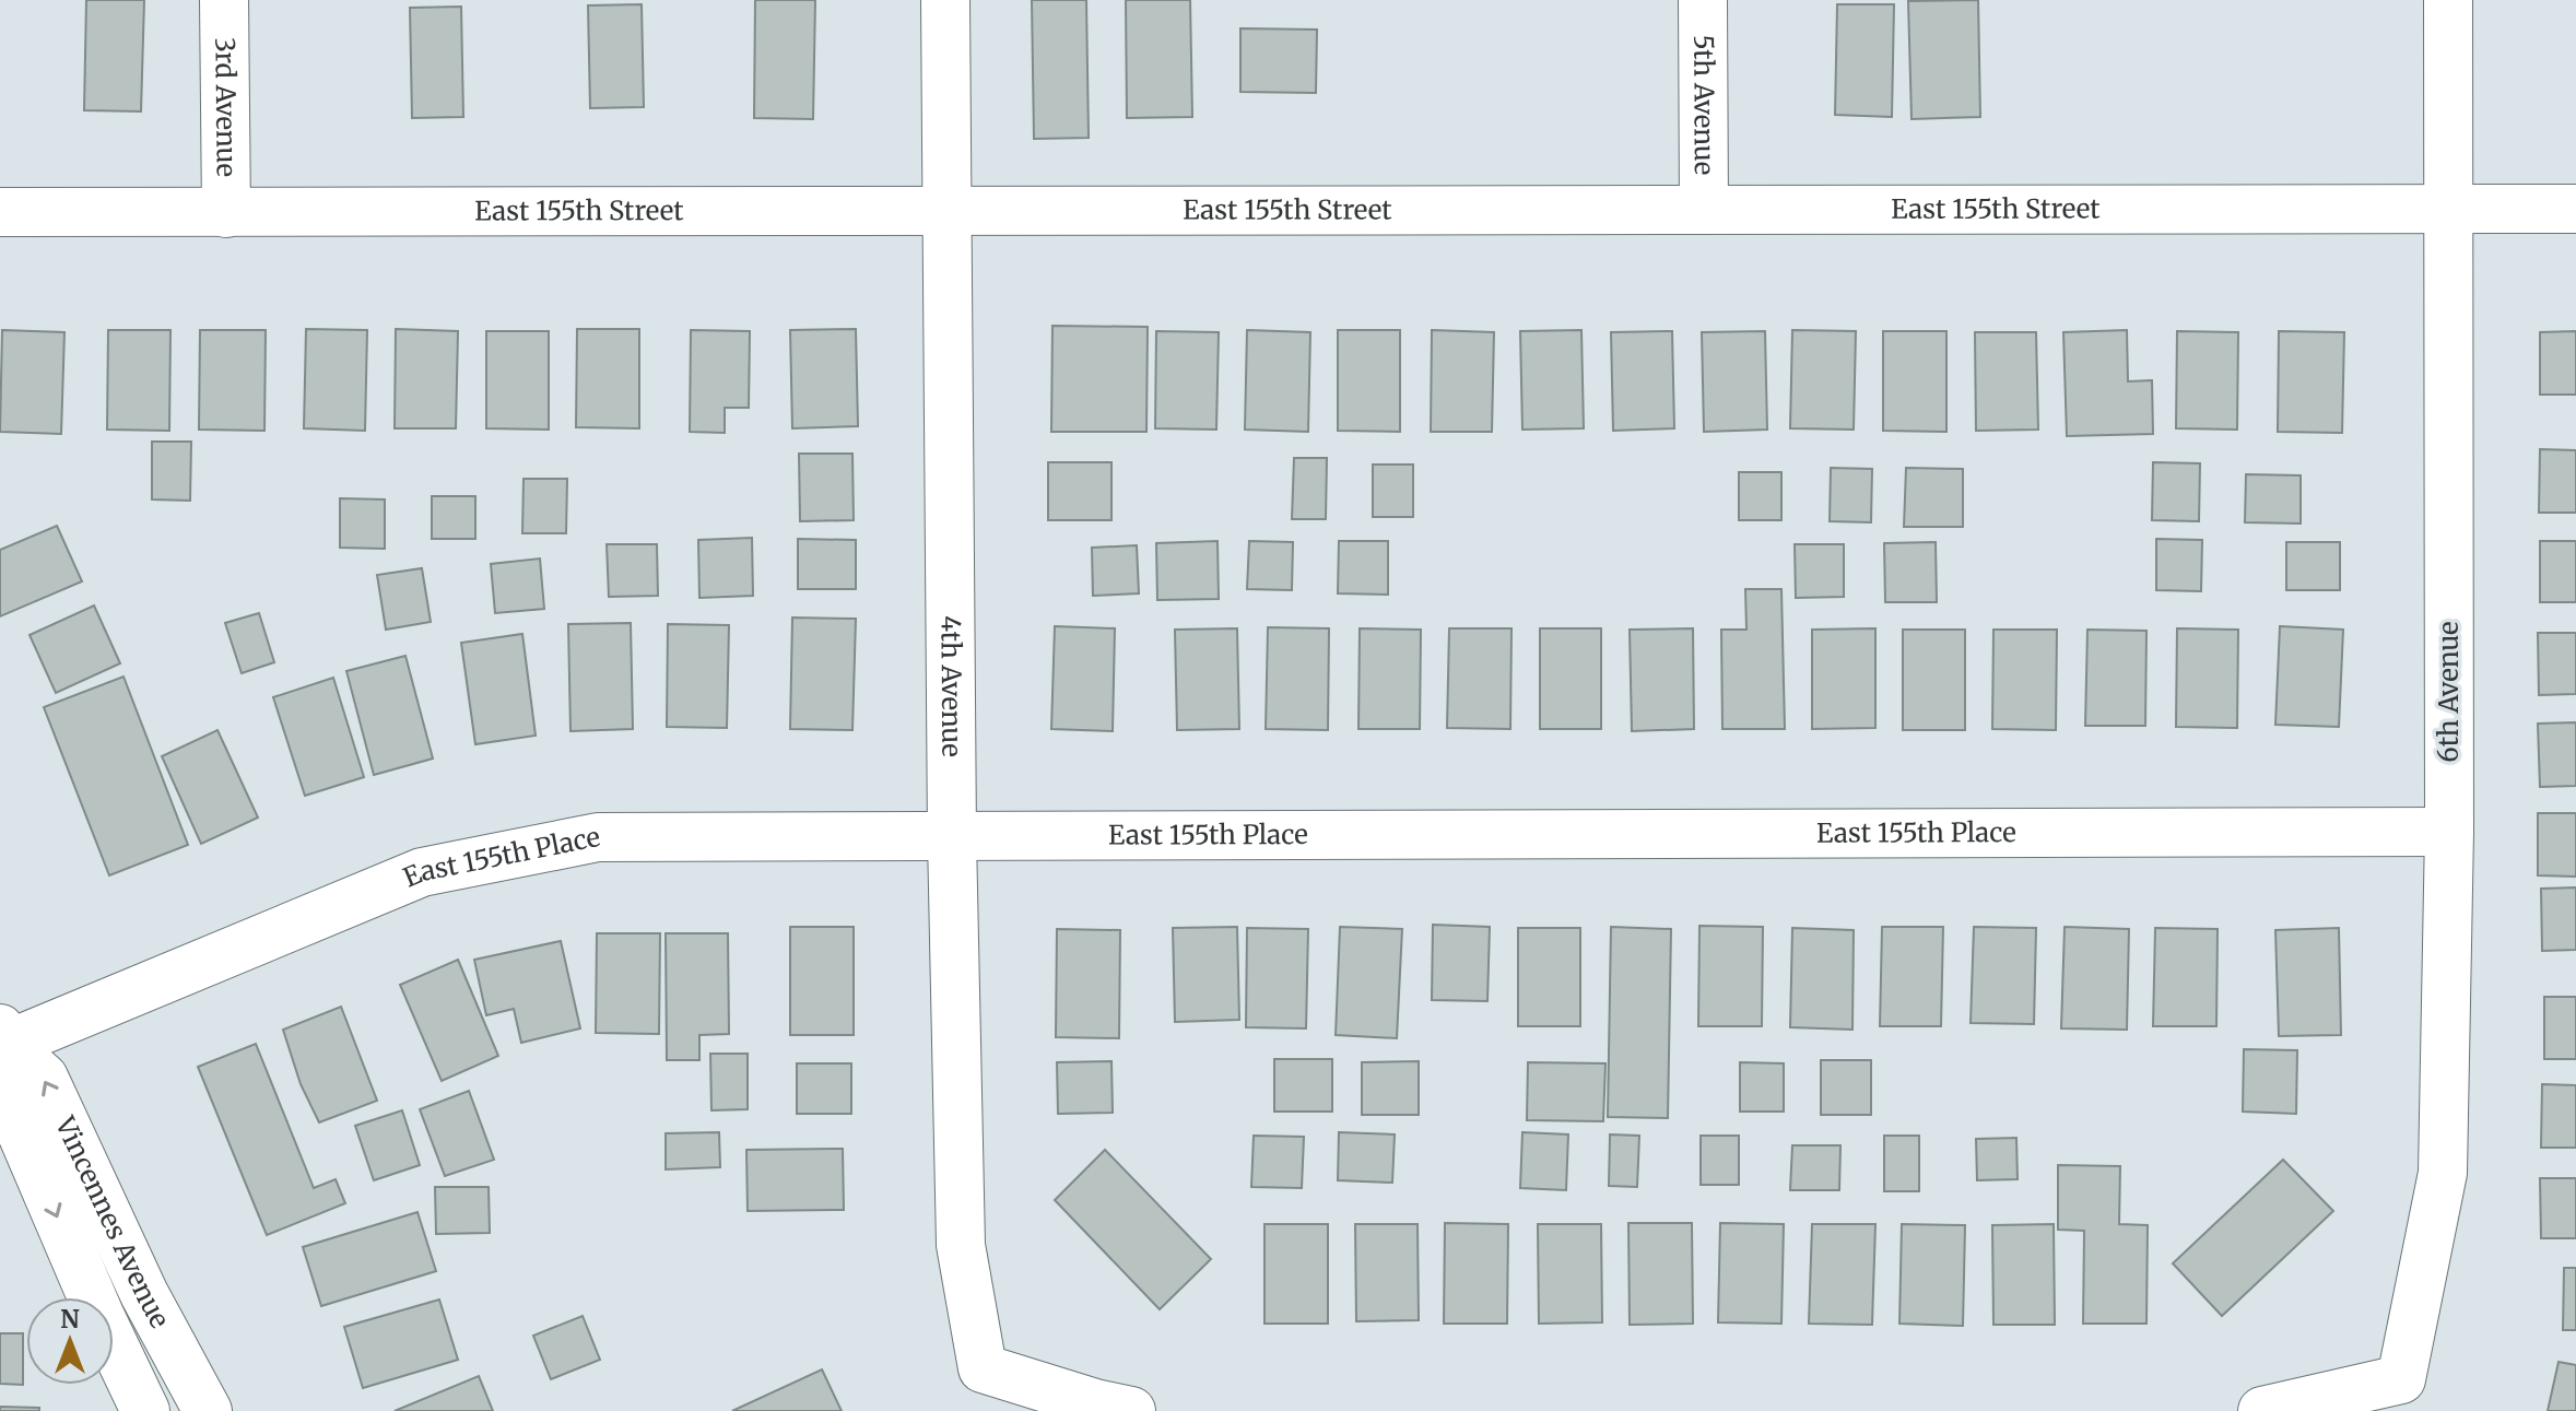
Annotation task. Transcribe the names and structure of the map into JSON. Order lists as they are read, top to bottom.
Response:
{
  "streets": {
    "street": [
      "5th Avenue",
      "3rd Avenue",
      "East 155th Street",
      "4th Avenue",
      "6th Avenue",
      "East 155th Place",
      "Vincennes Avenue"
    ]
  },
  "crossings": [
    ["5th Avenue", "East 155th Street"],
    ["3rd Avenue", "East 155th Street"],
    ["East 155th Street", "4th Avenue"],
    ["East 155th Street", "6th Avenue"],
    ["4th Avenue", "East 155th Place"],
    ["6th Avenue", "East 155th Place"],
    ["East 155th Place", "Vincennes Avenue"]
  ],
  "north": "top"
}
